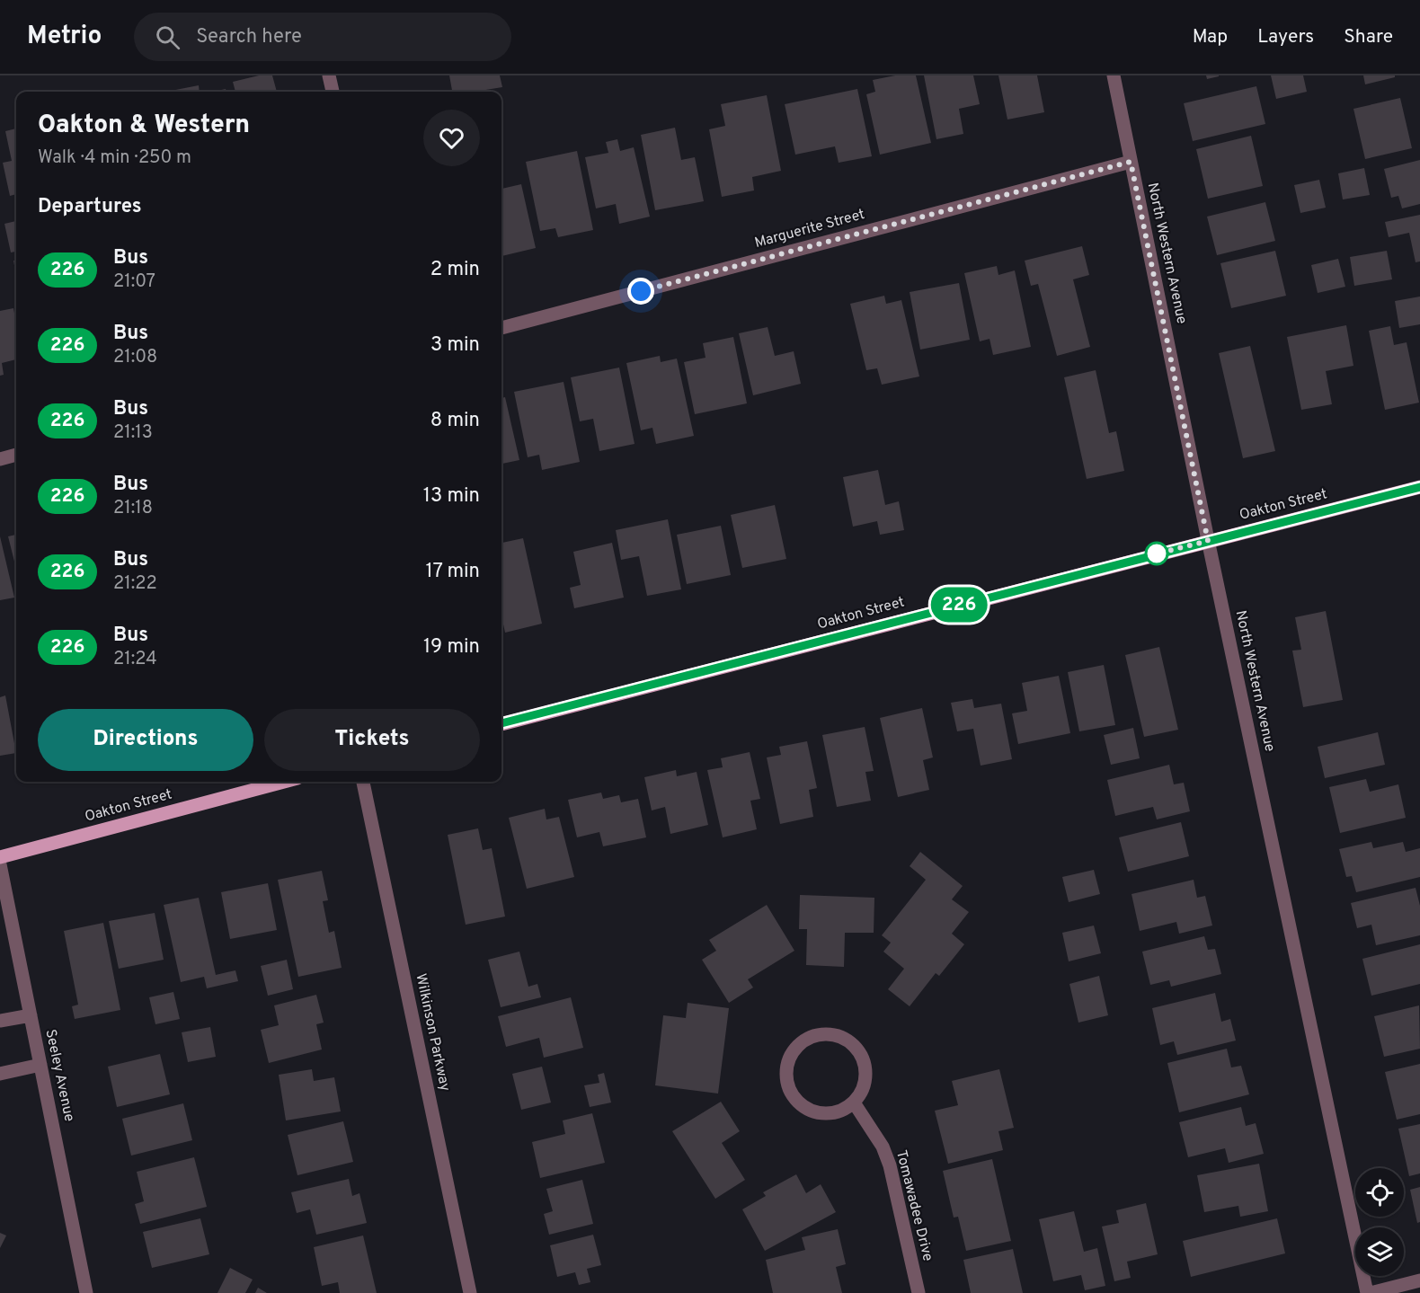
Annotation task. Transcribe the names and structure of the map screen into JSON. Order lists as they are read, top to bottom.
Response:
{
  "streets": {
    "main road": ["Oakton Street"],
    "street": [
      "Marguerite Street",
      "North Western Avenue",
      "Wilkinson Parkway",
      "Seeley Avenue",
      "Tomawadee Drive"
    ]
  },
  "crossings": [
    ["Marguerite Street", "North Western Avenue"],
    ["North Western Avenue", "Oakton Street"]
  ],
  "lines": ["bus line 226"],
  "page": {
    "header": "Metrio",
    "search": "Search here",
    "nav": ["Map", "Layers", "Share"],
    "on_map": "226",
    "heading": [
      ["Oakton & Western", "Walk · 4 min · 250 m"],
      "Departures"
    ],
    "list": [
      {
        "mark": "226",
        "name": "Bus",
        "note": "21:07",
        "value": "2 min"
      },
      {
        "mark": "226",
        "name": "Bus",
        "note": "21:08",
        "value": "3 min"
      },
      {
        "mark": "226",
        "name": "Bus",
        "note": "21:13",
        "value": "8 min"
      },
      {
        "mark": "226",
        "name": "Bus",
        "note": "21:18",
        "value": "13 min"
      },
      {
        "mark": "226",
        "name": "Bus",
        "note": "21:22",
        "value": "17 min"
      },
      {
        "mark": "226",
        "name": "Bus",
        "note": "21:24",
        "value": "19 min"
      }
    ],
    "buttons": ["Directions", "Tickets"]
  }
}
